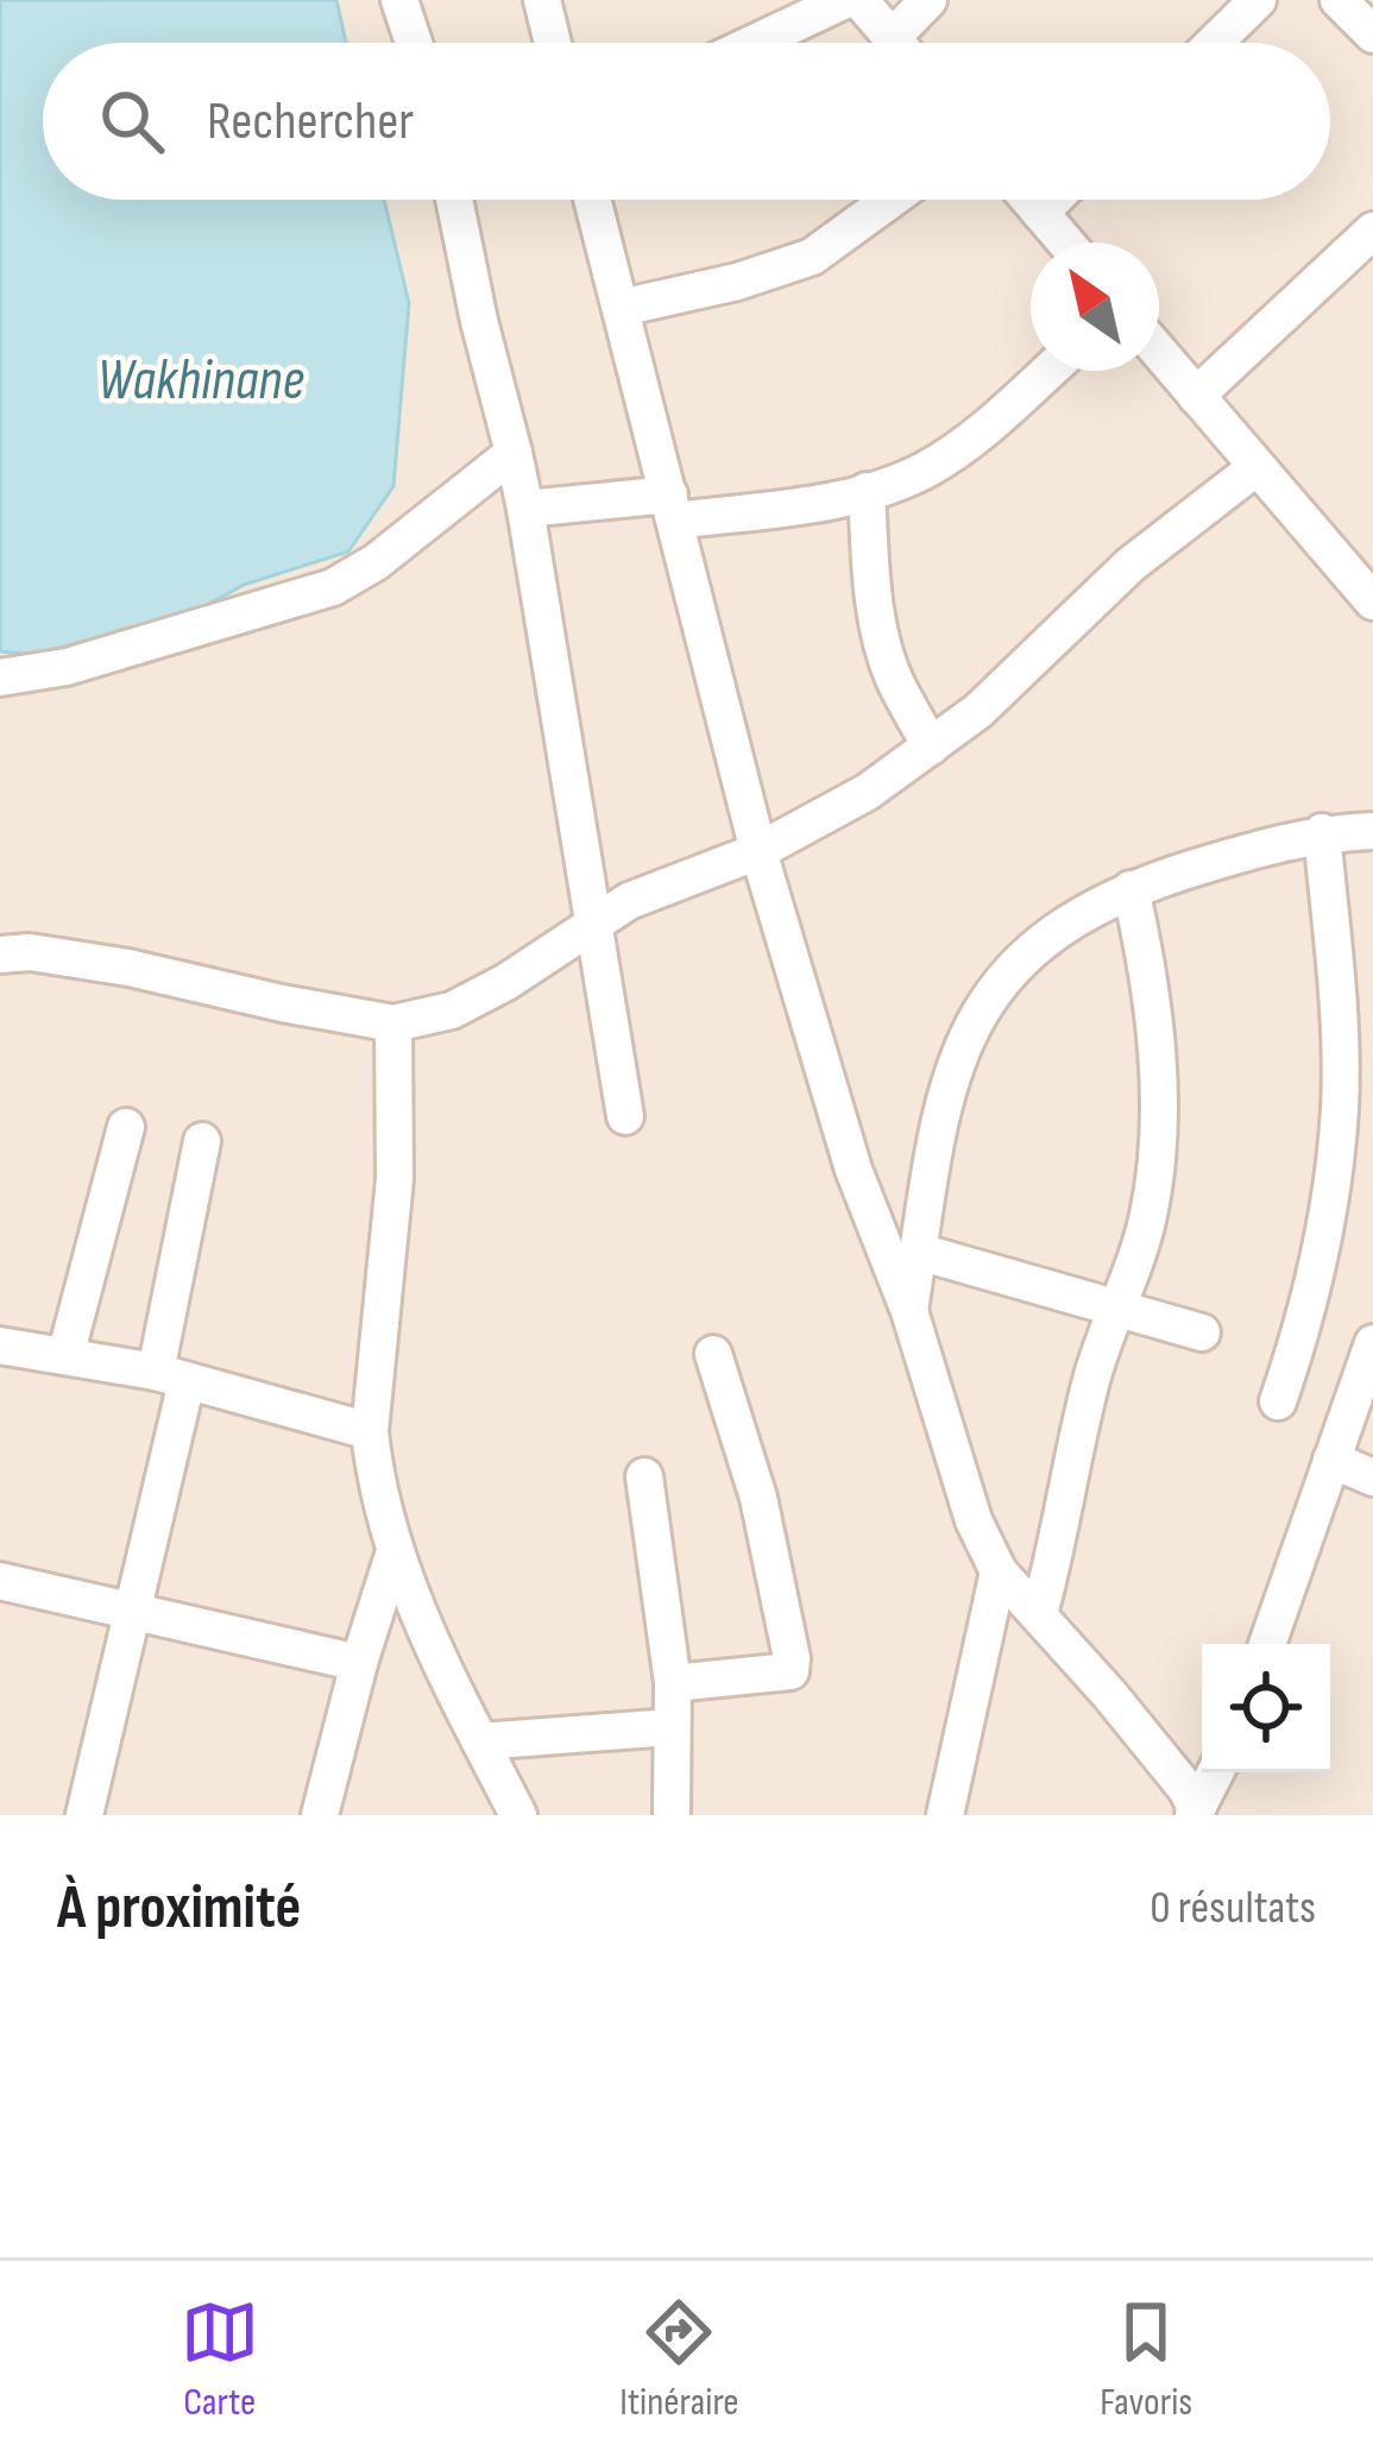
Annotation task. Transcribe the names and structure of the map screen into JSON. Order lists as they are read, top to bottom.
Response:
{
  "water": ["Wakhinane"],
  "north": "top left",
  "page": {
    "search": "Rechercher",
    "heading": ["À proximité", "0 résultats"],
    "nav": ["Carte", "Itinéraire", "Favoris"]
  }
}
